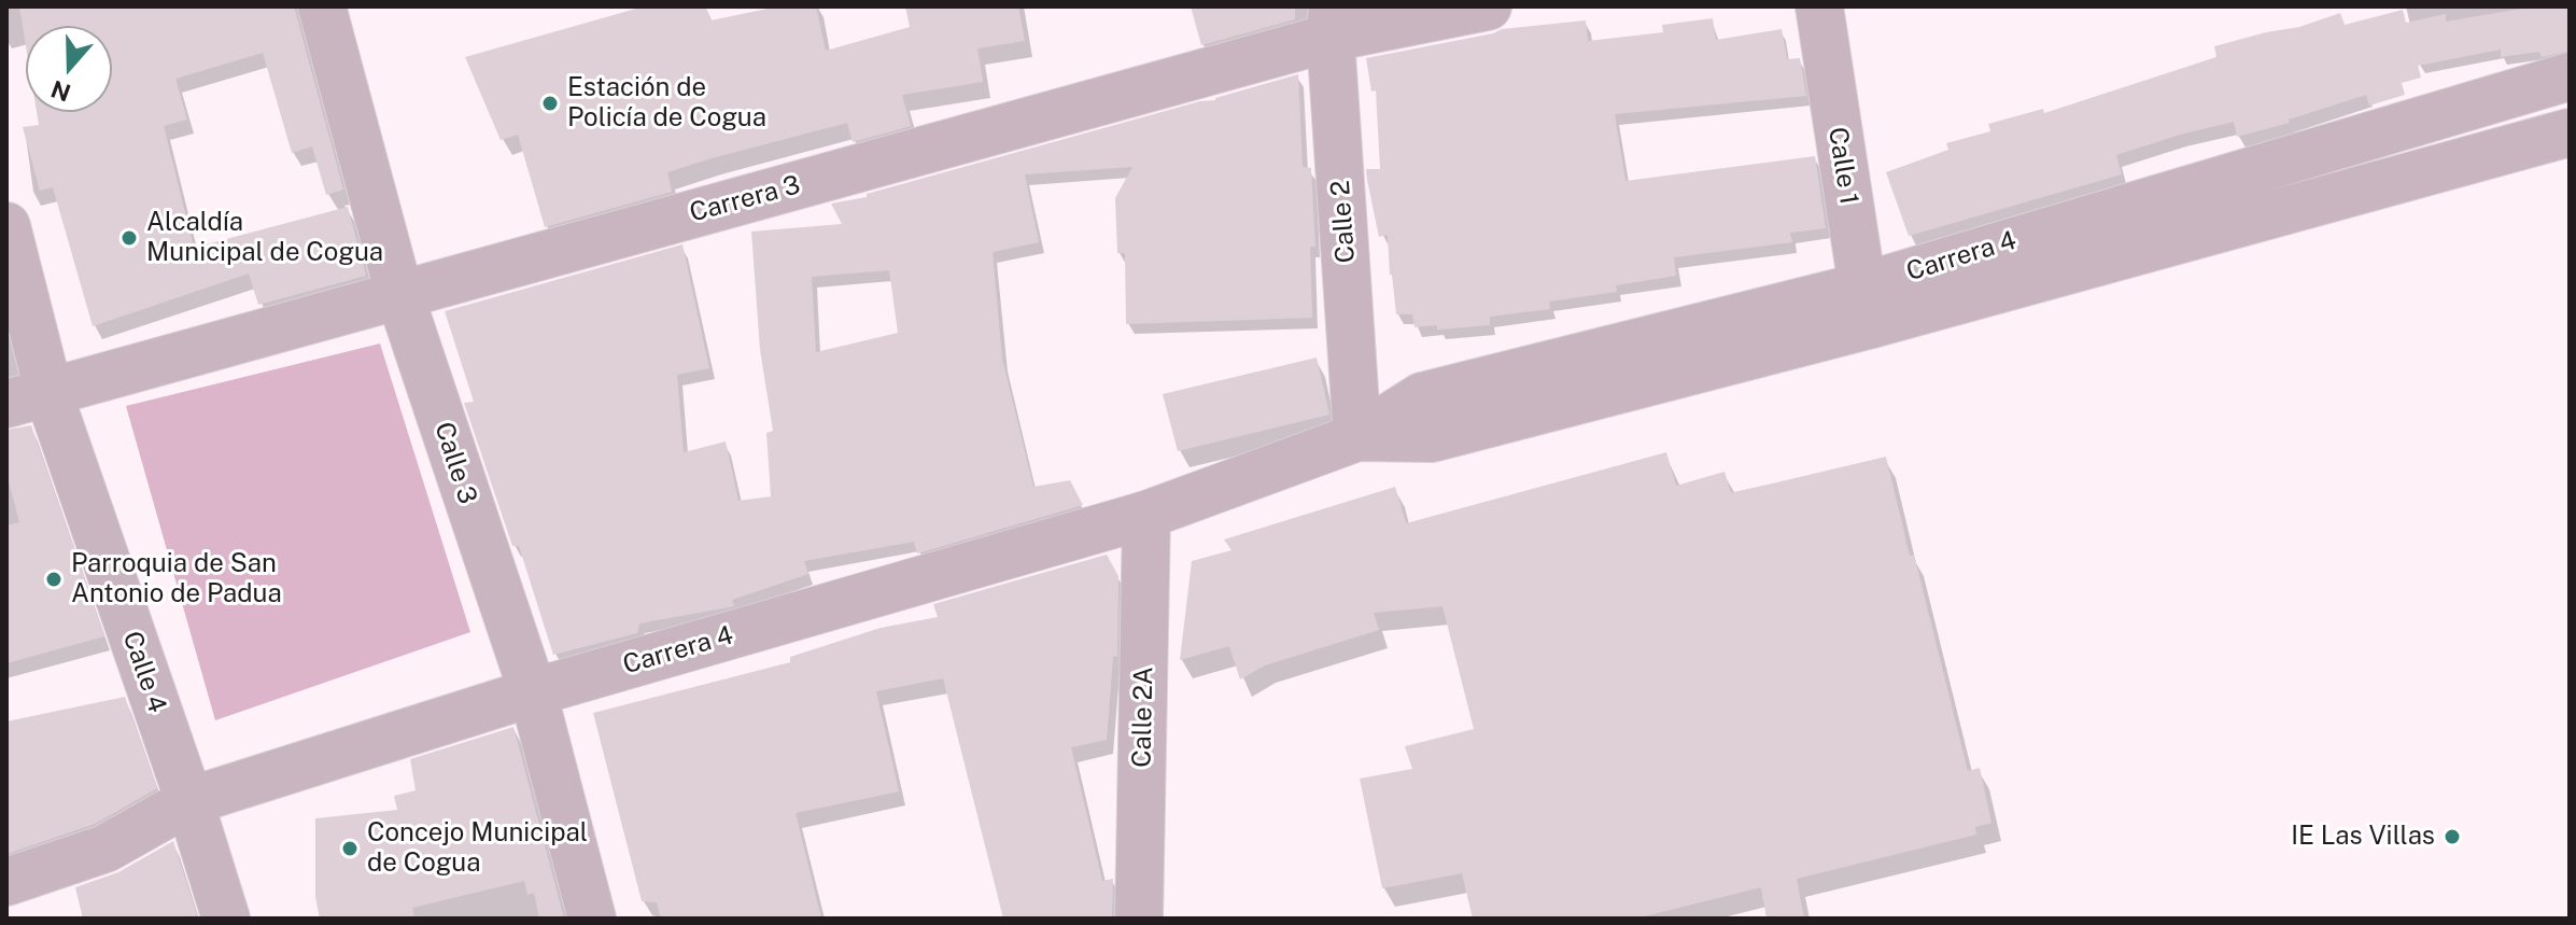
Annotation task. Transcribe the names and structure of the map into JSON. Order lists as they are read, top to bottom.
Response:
{
  "streets": {
    "street": [
      "Calle 1",
      "Carrera 3",
      "Calle 2",
      "Carrera 4",
      "Calle 3",
      "Calle 4",
      "Calle 2A"
    ]
  },
  "crossings": [
    ["Calle 1", "Carrera 4"],
    ["Carrera 3", "Calle 2"],
    ["Carrera 3", "Calle 3"],
    ["Carrera 3", "Calle 4"],
    ["Calle 2", "Carrera 4"],
    ["Carrera 4", "Calle 3"],
    ["Carrera 4", "Calle 4"],
    ["Carrera 4", "Calle 2A"]
  ],
  "places": [
    "Estación de Policía de Cogua",
    "Alcaldía Municipal de Cogua",
    "Parroquia de San Antonio de Padua",
    "IE Las Villas",
    "Concejo Municipal de Cogua"
  ],
  "north": "bottom"
}
